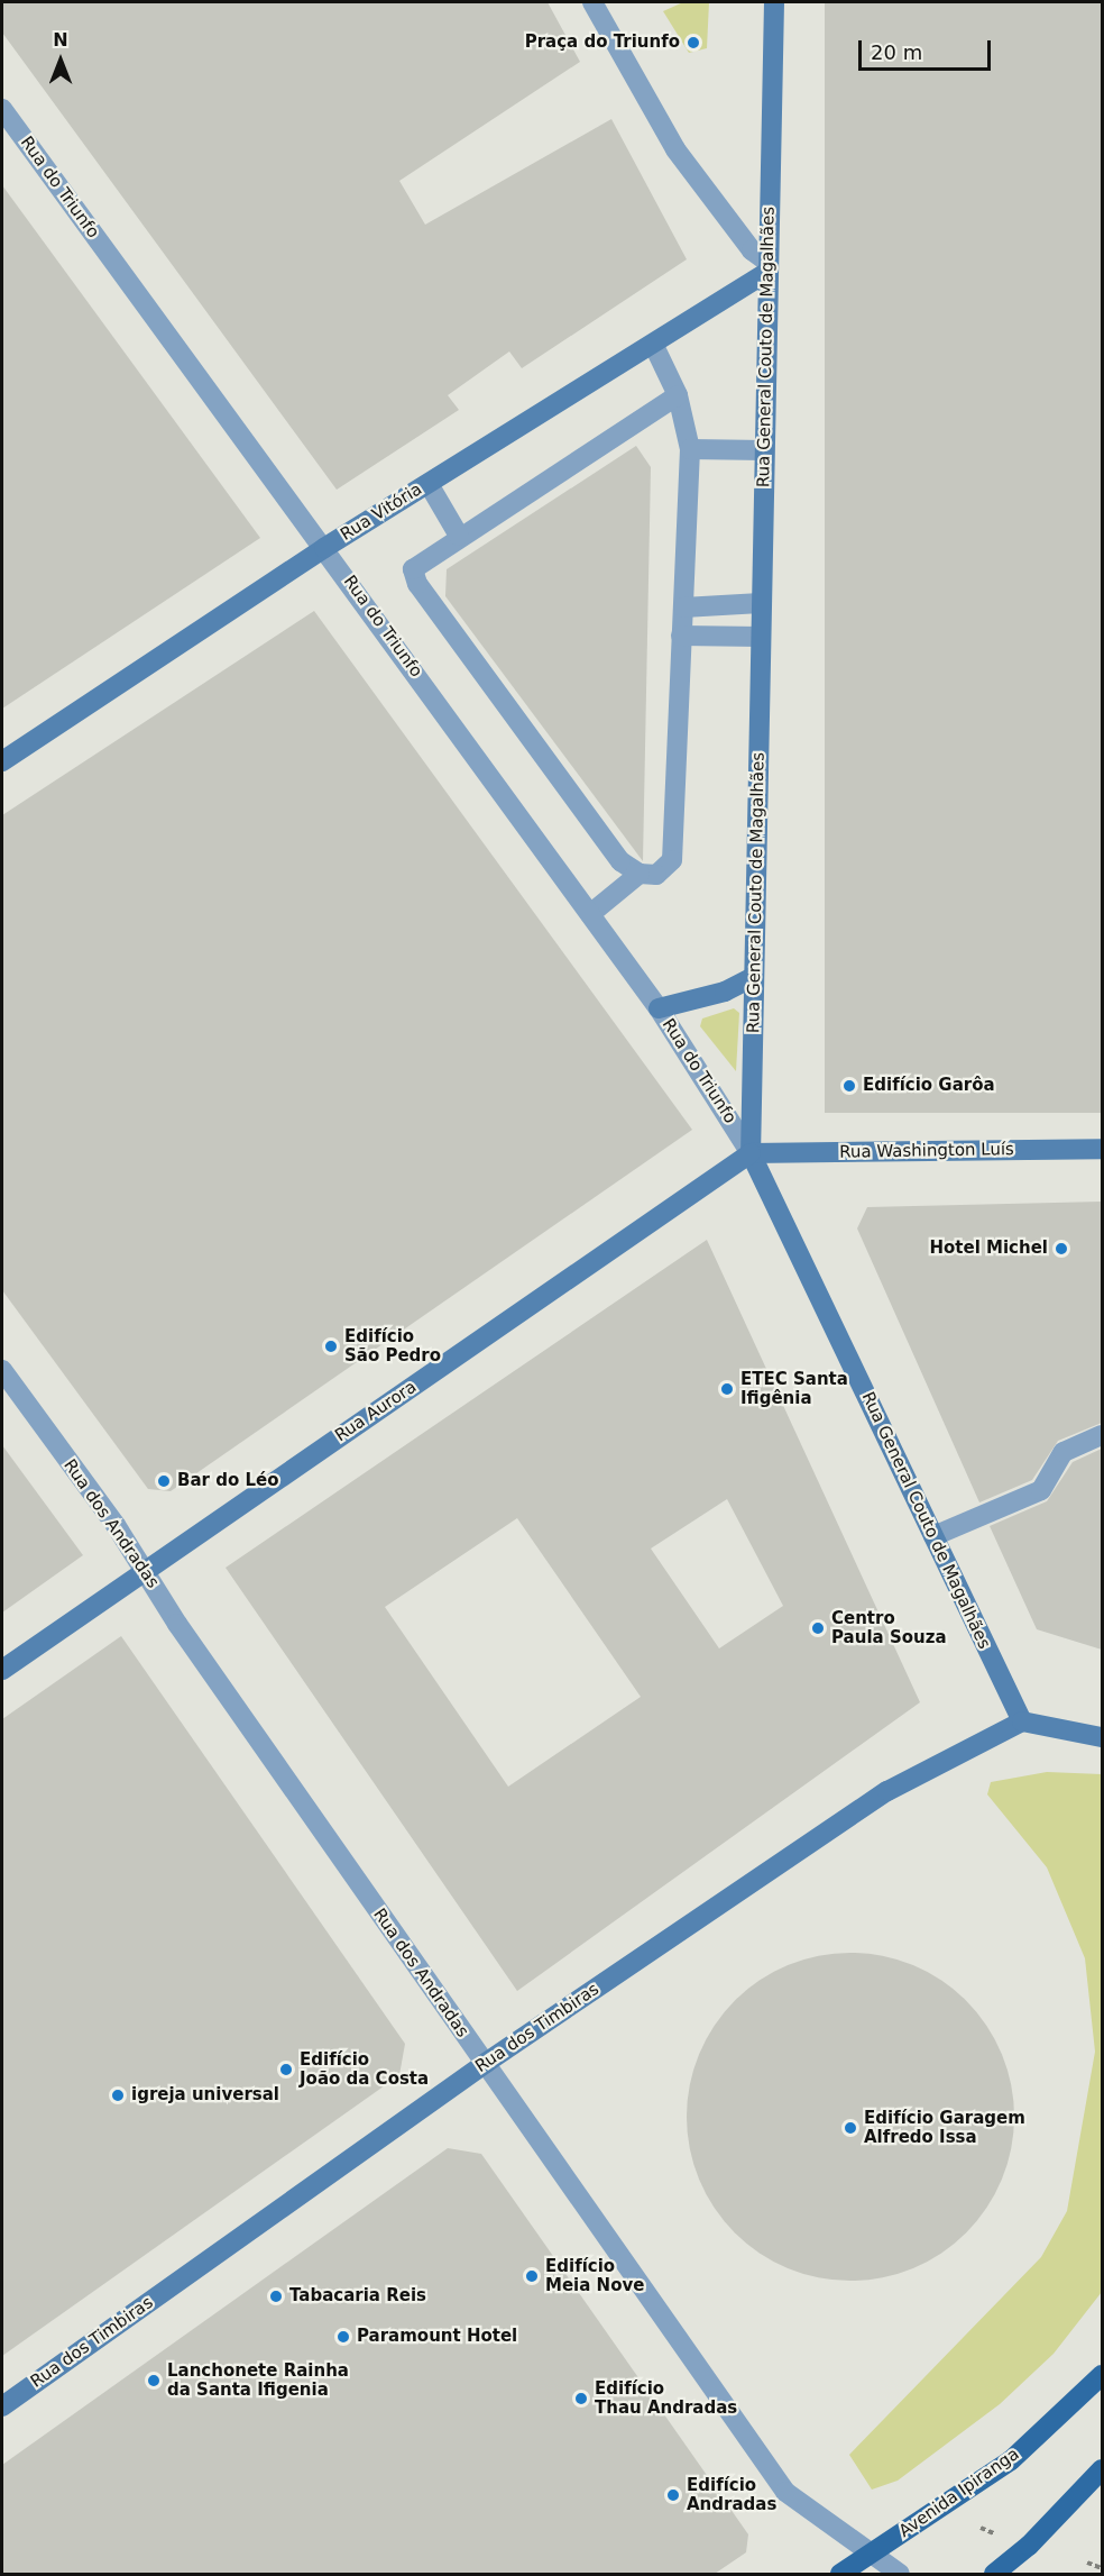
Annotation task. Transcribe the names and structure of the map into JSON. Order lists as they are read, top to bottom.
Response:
{
  "streets": {
    "main road": ["Avenida Ipiranga"],
    "street": [
      "Rua do Triunfo",
      "Rua General Couto de Magalhães",
      "Rua Vitória",
      "Rua Washington Luís",
      "Rua Aurora",
      "Rua dos Andradas",
      "Rua dos Timbiras"
    ]
  },
  "crossings": [
    ["Rua do Triunfo", "Rua General Couto de Magalhães"],
    ["Rua do Triunfo", "Rua Vitória"],
    ["Rua do Triunfo", "Rua Washington Luís"],
    ["Rua do Triunfo", "Rua Aurora"],
    ["Rua General Couto de Magalhães", "Rua Vitória"],
    ["Rua General Couto de Magalhães", "Rua Washington Luís"],
    ["Rua General Couto de Magalhães", "Rua Aurora"],
    ["Rua General Couto de Magalhães", "Rua dos Timbiras"],
    ["Rua Washington Luís", "Rua Aurora"],
    ["Rua Aurora", "Rua dos Andradas"],
    ["Rua dos Andradas", "Rua dos Timbiras"],
    ["Rua dos Andradas", "Avenida Ipiranga"]
  ],
  "places": [
    "Praça do Triunfo",
    "Edifício Garôa",
    "Hotel Michel",
    "Edifício São Pedro",
    "ETEC Santa Ifigênia",
    "Bar do Léo",
    "Centro Paula Souza",
    "Edifício João da Costa",
    "igreja universal",
    "Edifício Garagem Alfredo Issa",
    "Edifício Meia Nove",
    "Tabacaria Reis",
    "Paramount Hotel",
    "Lanchonete Rainha da Santa Ifigenia",
    "Edifício Thau Andradas",
    "Edifício Andradas"
  ],
  "scale_bar": "20 m",
  "north": "top"
}
